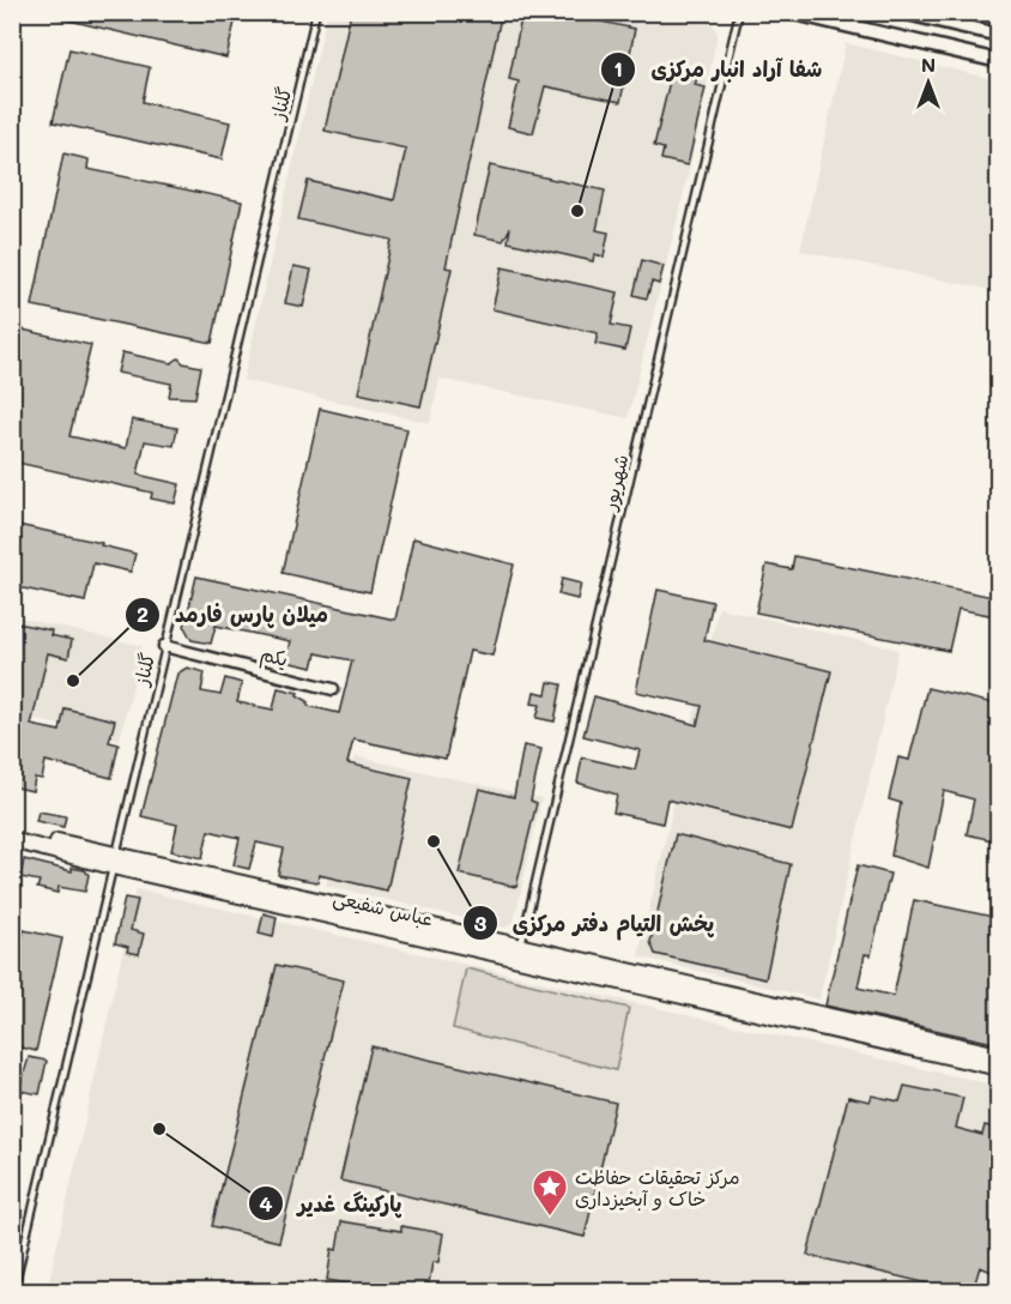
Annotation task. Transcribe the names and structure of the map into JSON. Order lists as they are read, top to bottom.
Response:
{
  "streets": {
    "main road": ["عباس شفیعی"],
    "street": ["یکم"],
    "lane": ["گلناز", "شهریور"]
  },
  "crossings": [
    ["گلناز", "یکم"],
    ["گلناز", "عباس شفیعی"],
    ["شهریور", "عباس شفیعی"]
  ],
  "places": {
    "other": [
      "شفا آراد انبار مرکزی",
      "میلان پارس فارمد",
      "پخش التیام دفتر مرکزی",
      "پارکینگ غدیر"
    ],
    "place": ["مرکز تحقیقات حفاظت خاک و آبخیزداری"]
  },
  "north": "top"
}
